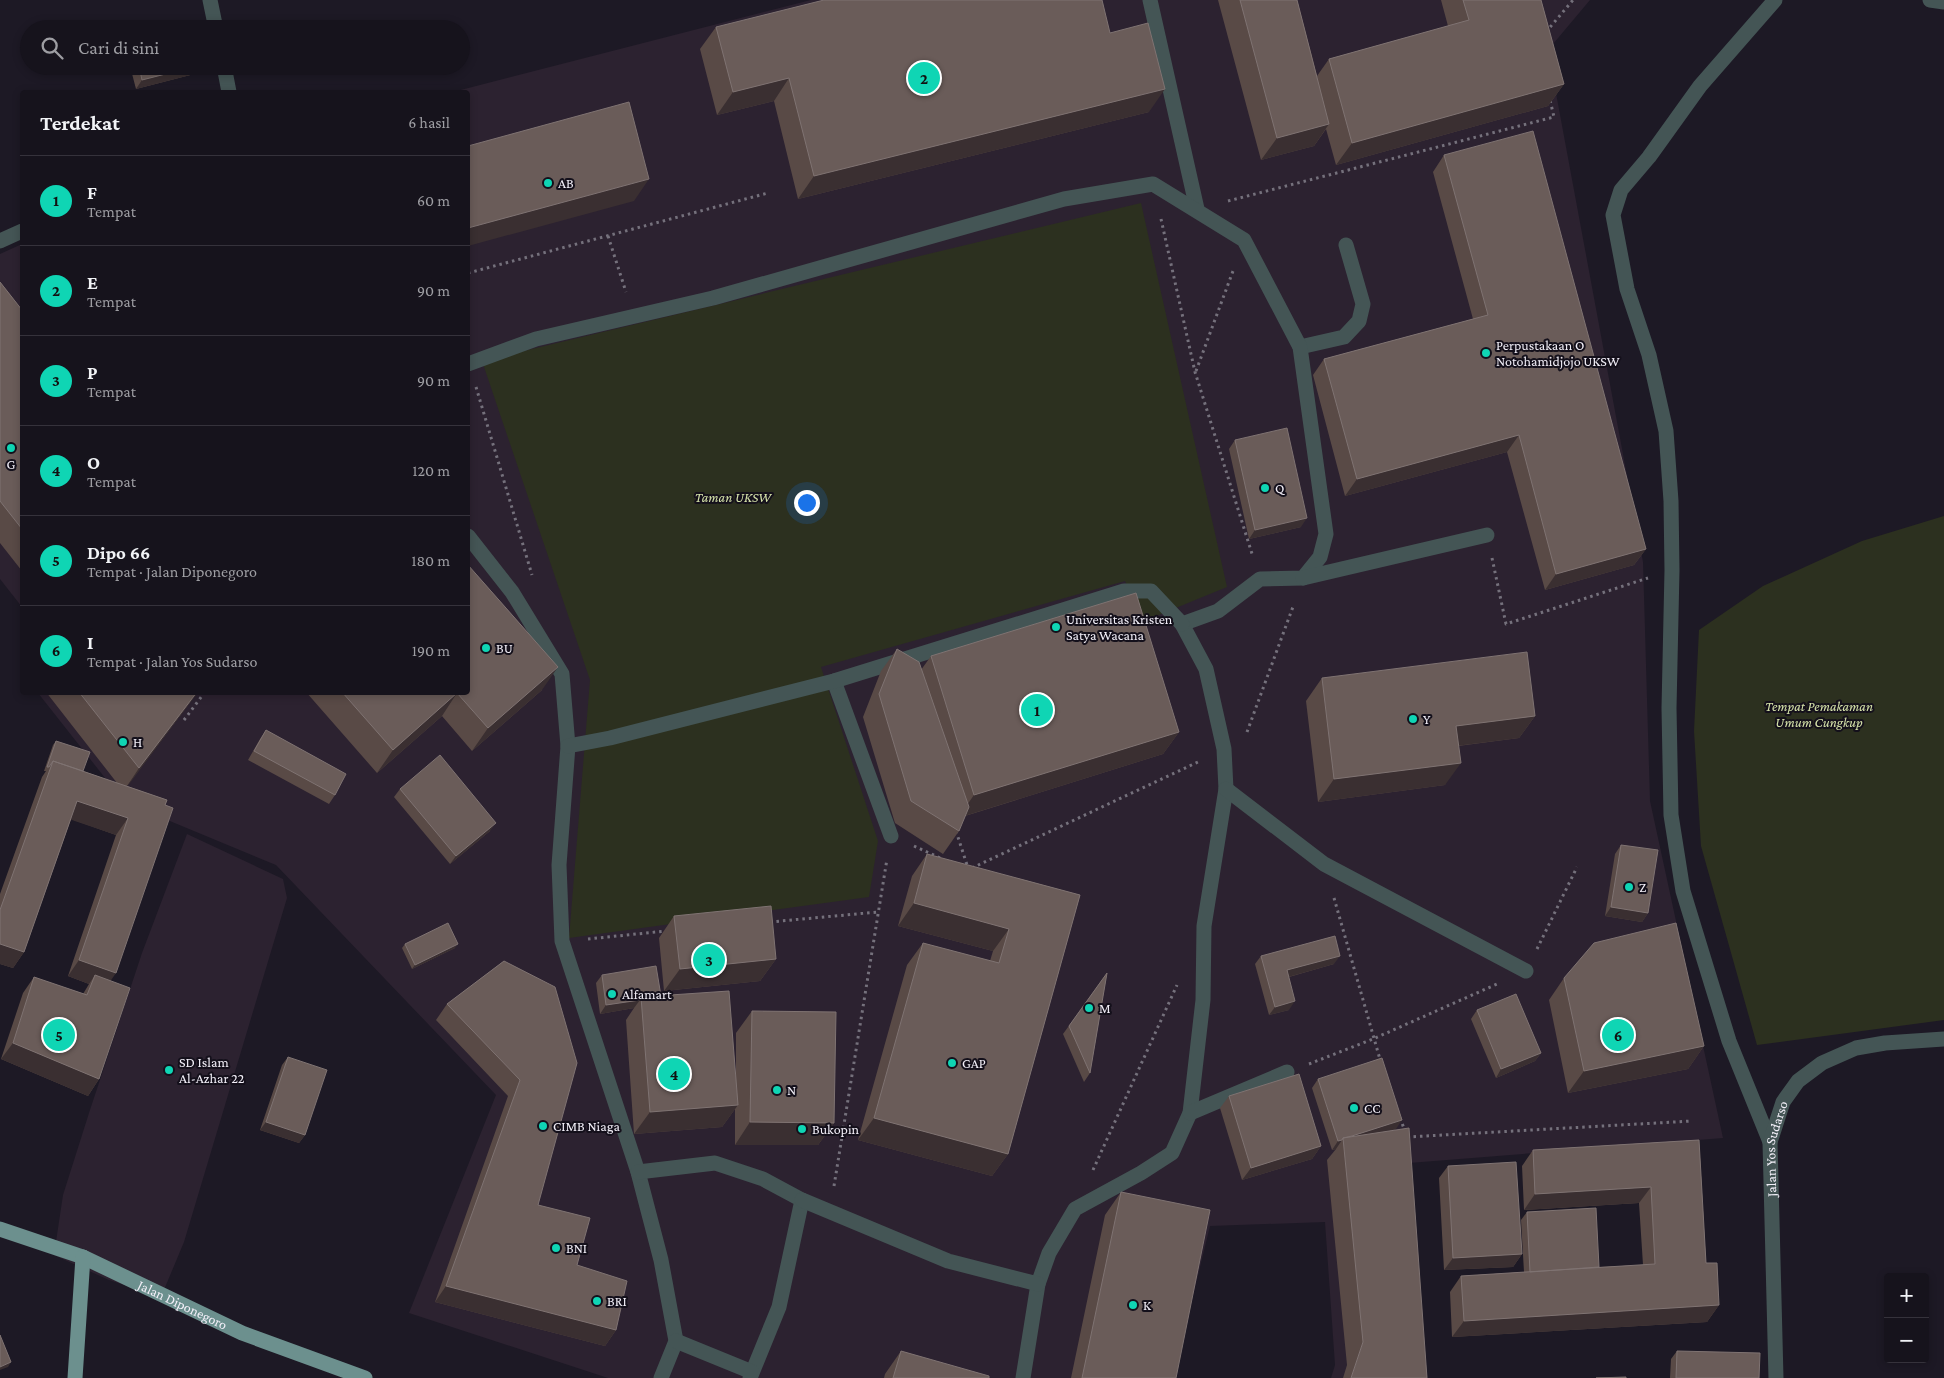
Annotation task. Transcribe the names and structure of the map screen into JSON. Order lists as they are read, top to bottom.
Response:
{
  "streets": {
    "main road": ["Jalan Diponegoro"],
    "street": ["Jalan Yos Sudarso"]
  },
  "parks": ["Taman UKSW", "Tempat Pemakaman Umum Cungkup"],
  "places": [
    "AB",
    "Perpustakaan O Notohamidjojo UKSW",
    "G",
    "Q",
    "Universitas Kristen Satya Wacana",
    "BU",
    "Y",
    "H",
    "Z",
    "Alfamart",
    "M",
    "GAP",
    "SD Islam Al-Azhar 22",
    "N",
    "CC",
    "CIMB Niaga",
    "Bukopin",
    "BNI",
    "BRI",
    "K"
  ],
  "page": {
    "search": "Cari di sini",
    "pins": [
      "2",
      "1",
      "3",
      "5",
      "6",
      "4"
    ],
    "heading": ["Terdekat", "6 hasil"],
    "list": [
      {
        "mark": "1",
        "name": "F",
        "note": "Tempat",
        "value": "60 m"
      },
      {
        "mark": "2",
        "name": "E",
        "note": "Tempat",
        "value": "90 m"
      },
      {
        "mark": "3",
        "name": "P",
        "note": "Tempat",
        "value": "90 m"
      },
      {
        "mark": "4",
        "name": "O",
        "note": "Tempat",
        "value": "120 m"
      },
      {
        "mark": "5",
        "name": "Dipo 66",
        "note": "Tempat · Jalan Diponegoro",
        "value": "180 m"
      },
      {
        "mark": "6",
        "name": "I",
        "note": "Tempat · Jalan Yos Sudarso",
        "value": "190 m"
      }
    ],
    "map_buttons": ["+", "−"]
  }
}
